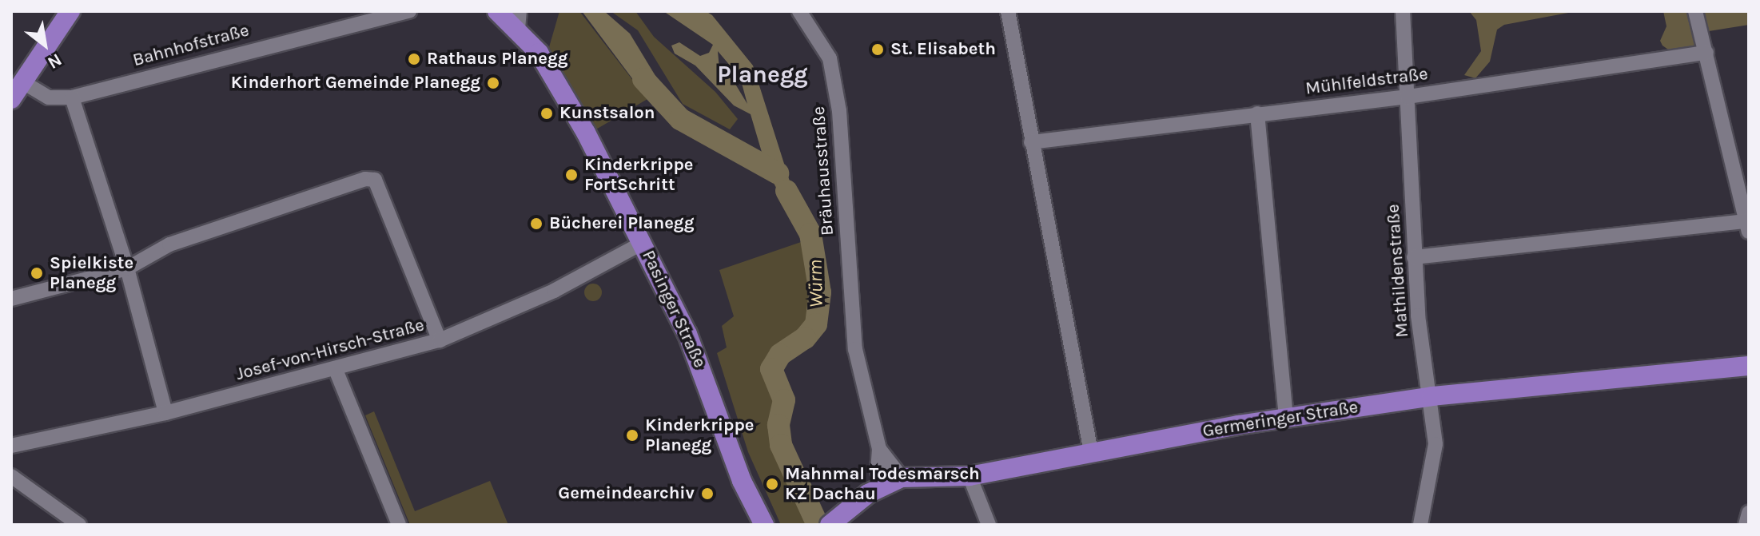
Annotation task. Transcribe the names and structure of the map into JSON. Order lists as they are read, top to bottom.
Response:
{
  "streets": {
    "main road": ["Pasinger Straße", "Germeringer Straße"],
    "street": [
      "Bahnhofstraße",
      "Mühlfeldstraße",
      "Bräuhausstraße",
      "Mathildenstraße",
      "Josef-von-Hirsch-Straße"
    ]
  },
  "crossings": [
    ["Mühlfeldstraße", "Mathildenstraße"],
    ["Bräuhausstraße", "Germeringer Straße"],
    ["Mathildenstraße", "Germeringer Straße"],
    ["Pasinger Straße", "Josef-von-Hirsch-Straße"]
  ],
  "districts": ["Planegg"],
  "water": ["Würm"],
  "places": [
    "St. Elisabeth",
    "Rathaus Planegg",
    "Kinderhort Gemeinde Planegg",
    "Kunstsalon",
    "Kinderkrippe FortSchritt",
    "Bücherei Planegg",
    "Spielkiste Planegg",
    "Kinderkrippe Planegg",
    "Mahnmal Todesmarsch KZ Dachau",
    "Gemeindearchiv"
  ],
  "north": "bottom right"
}
